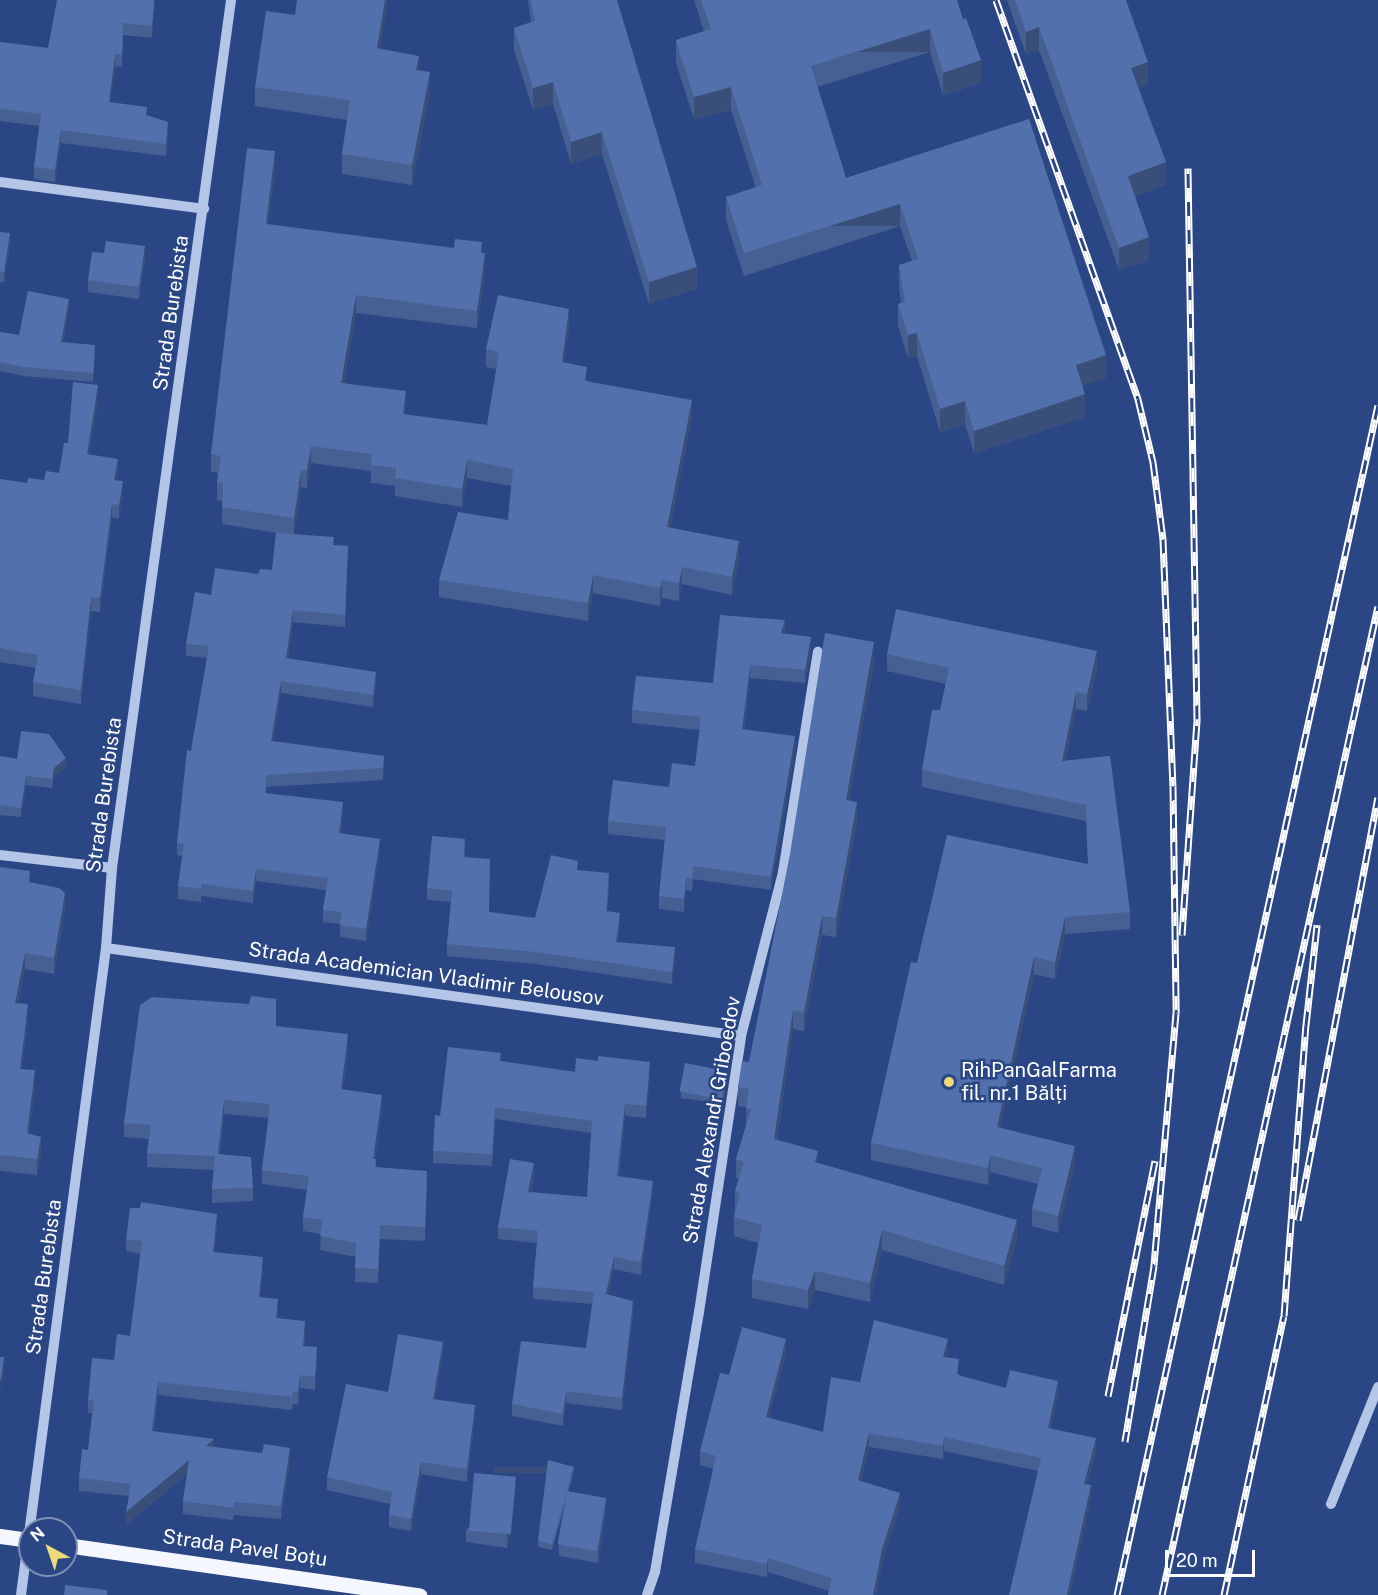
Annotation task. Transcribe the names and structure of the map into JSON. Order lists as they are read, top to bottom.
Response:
{
  "streets": {
    "main road": ["Strada Pavel Boțu"],
    "street": ["Strada Burebista", "Strada Academician Vladimir Belousov", "Strada Alexandr Griboedov"]
  },
  "crossings": [
    ["Strada Burebista", "Strada Academician Vladimir Belousov"],
    ["Strada Academician Vladimir Belousov", "Strada Alexandr Griboedov"]
  ],
  "places": ["RihPanGalFarma fil. nr.1 Bălți"],
  "scale_bar": "20 m",
  "north": "top left"
}
